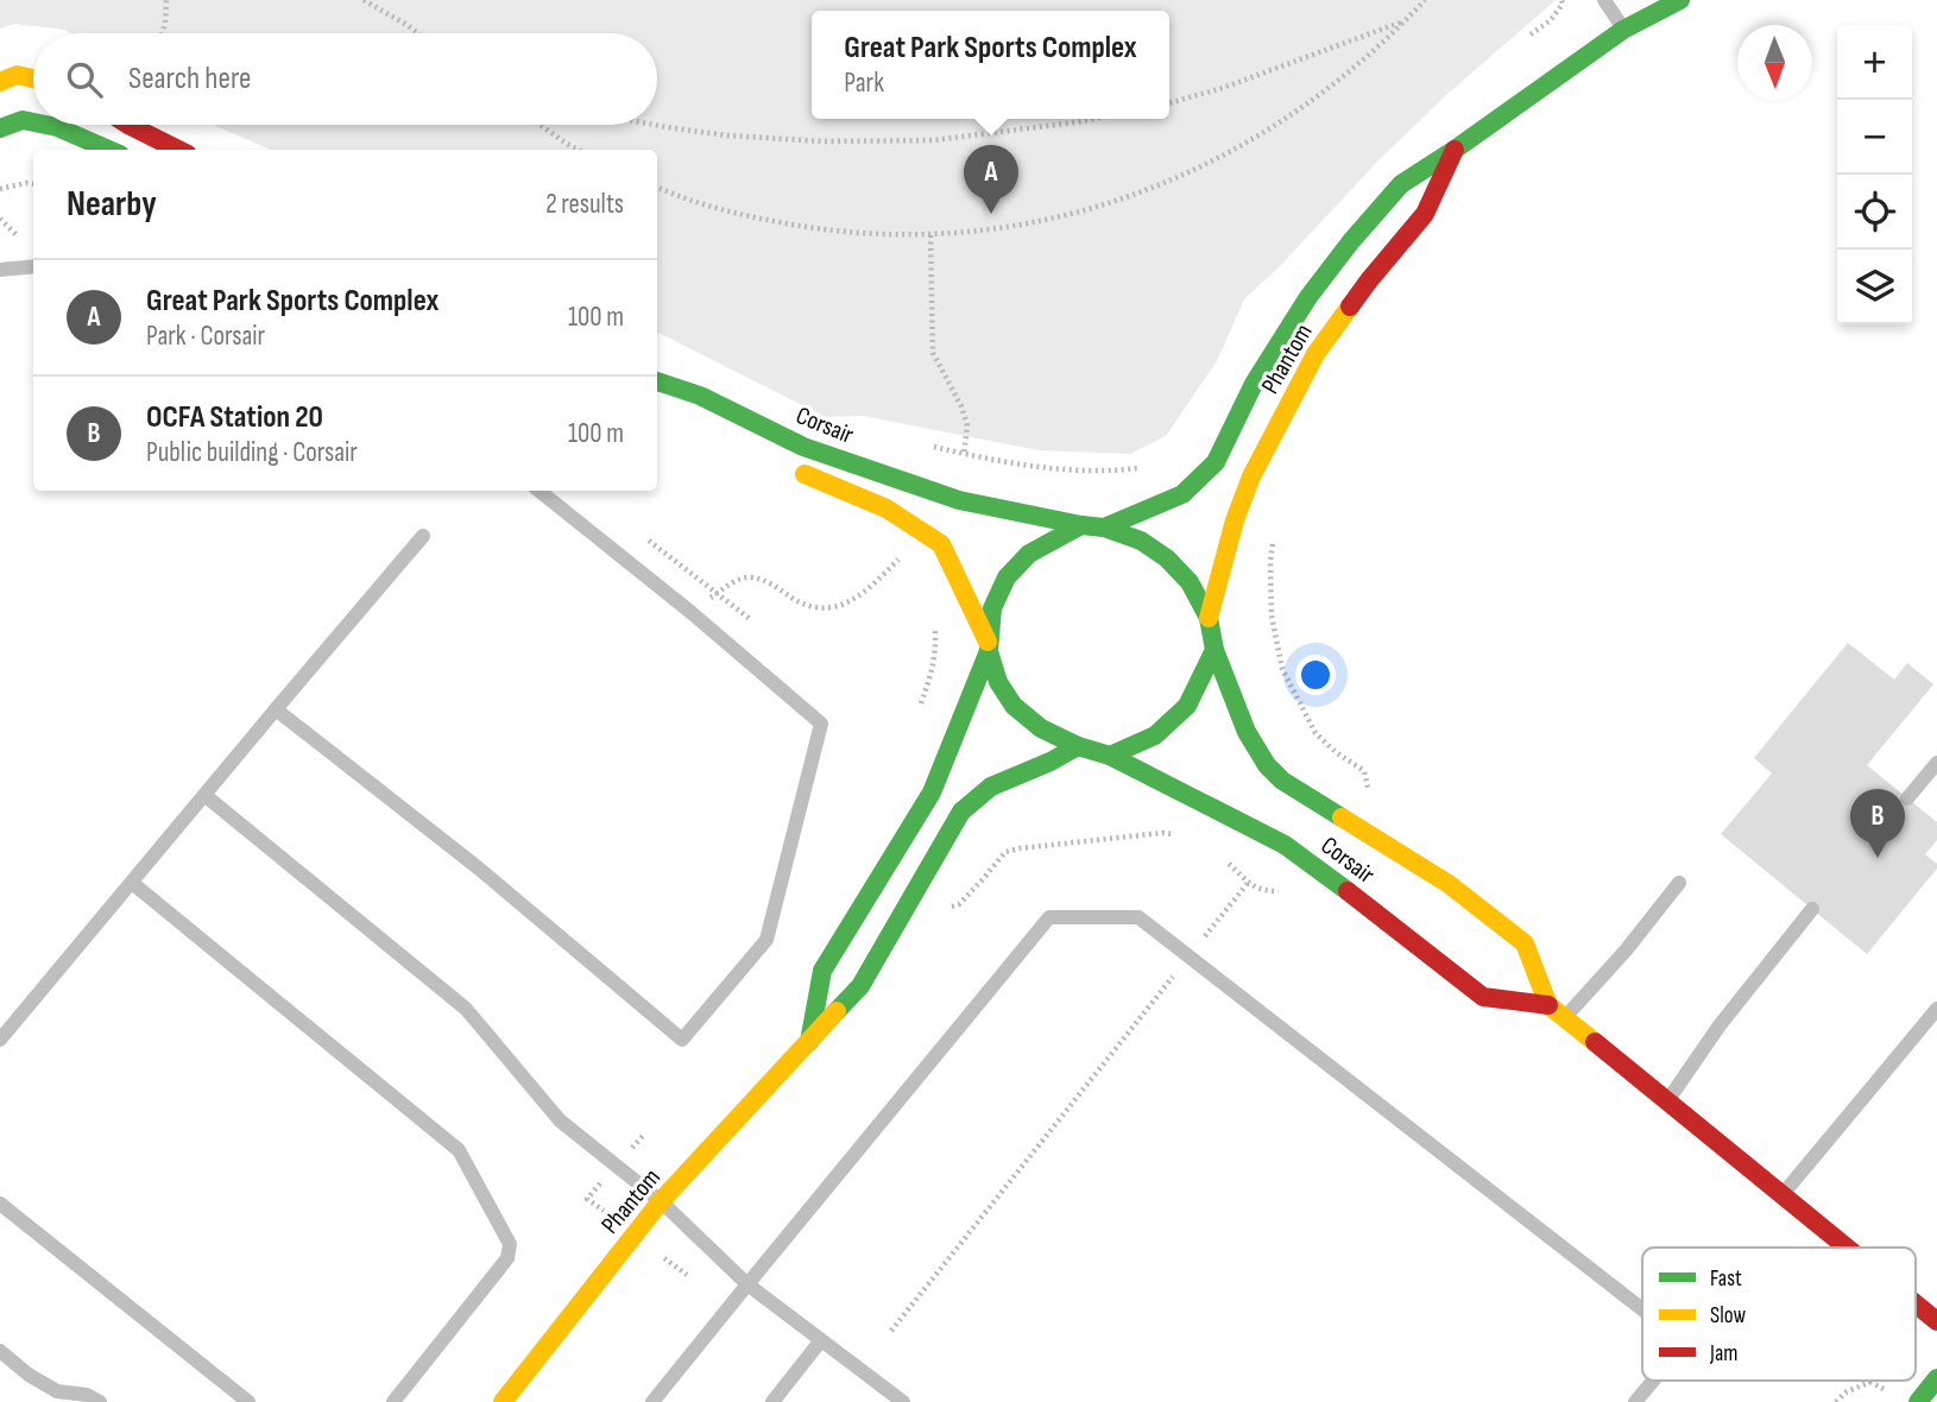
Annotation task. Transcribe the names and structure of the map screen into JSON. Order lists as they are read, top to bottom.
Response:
{
  "streets": {
    "street": ["Phantom", "Corsair"]
  },
  "crossings": [
    ["Phantom", "Corsair"]
  ],
  "legend": ["Fast", "Slow", "Jam"],
  "north": "bottom",
  "page": {
    "popup": ["Great Park Sports Complex", "Park"],
    "map_buttons": ["+", "−"],
    "search": "Search here",
    "pins": ["A", "B"],
    "heading": ["Nearby", "2 results"],
    "list": [
      {
        "mark": "A",
        "name": "Great Park Sports Complex",
        "note": "Park · Corsair",
        "value": "100 m"
      },
      {
        "mark": "B",
        "name": "OCFA Station 20",
        "note": "Public building · Corsair",
        "value": "100 m"
      }
    ]
  }
}
